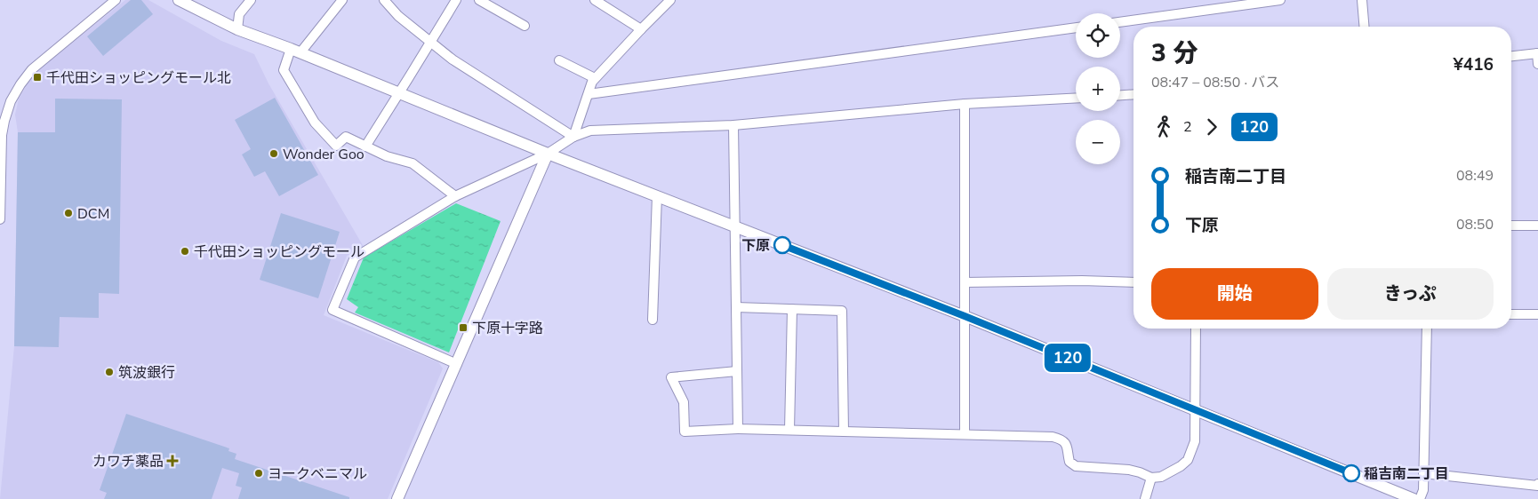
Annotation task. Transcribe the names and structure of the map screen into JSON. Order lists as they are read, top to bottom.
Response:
{
  "places": {
    "transit": ["千代田ショッピングモール北", "下原十字路"],
    "other": [
      "Wonder Goo",
      "DCM",
      "下原",
      "千代田ショッピングモール",
      "筑波銀行",
      "ヨークベニマル",
      "稲吉南二丁目"
    ],
    "health": ["カワチ薬品"]
  },
  "lines": ["bus line 120"],
  "page": {
    "on_map": "120",
    "map_buttons": ["+", "−"],
    "heading": ["3 分", "08:47 – 08:50 · バス", "¥416"],
    "legs": ["2", "120"],
    "list": [
      {
        "name": "稲吉南二丁目",
        "value": "08:49"
      },
      {
        "name": "下原",
        "value": "08:50"
      }
    ],
    "buttons": ["開始", "きっぷ"]
  }
}
